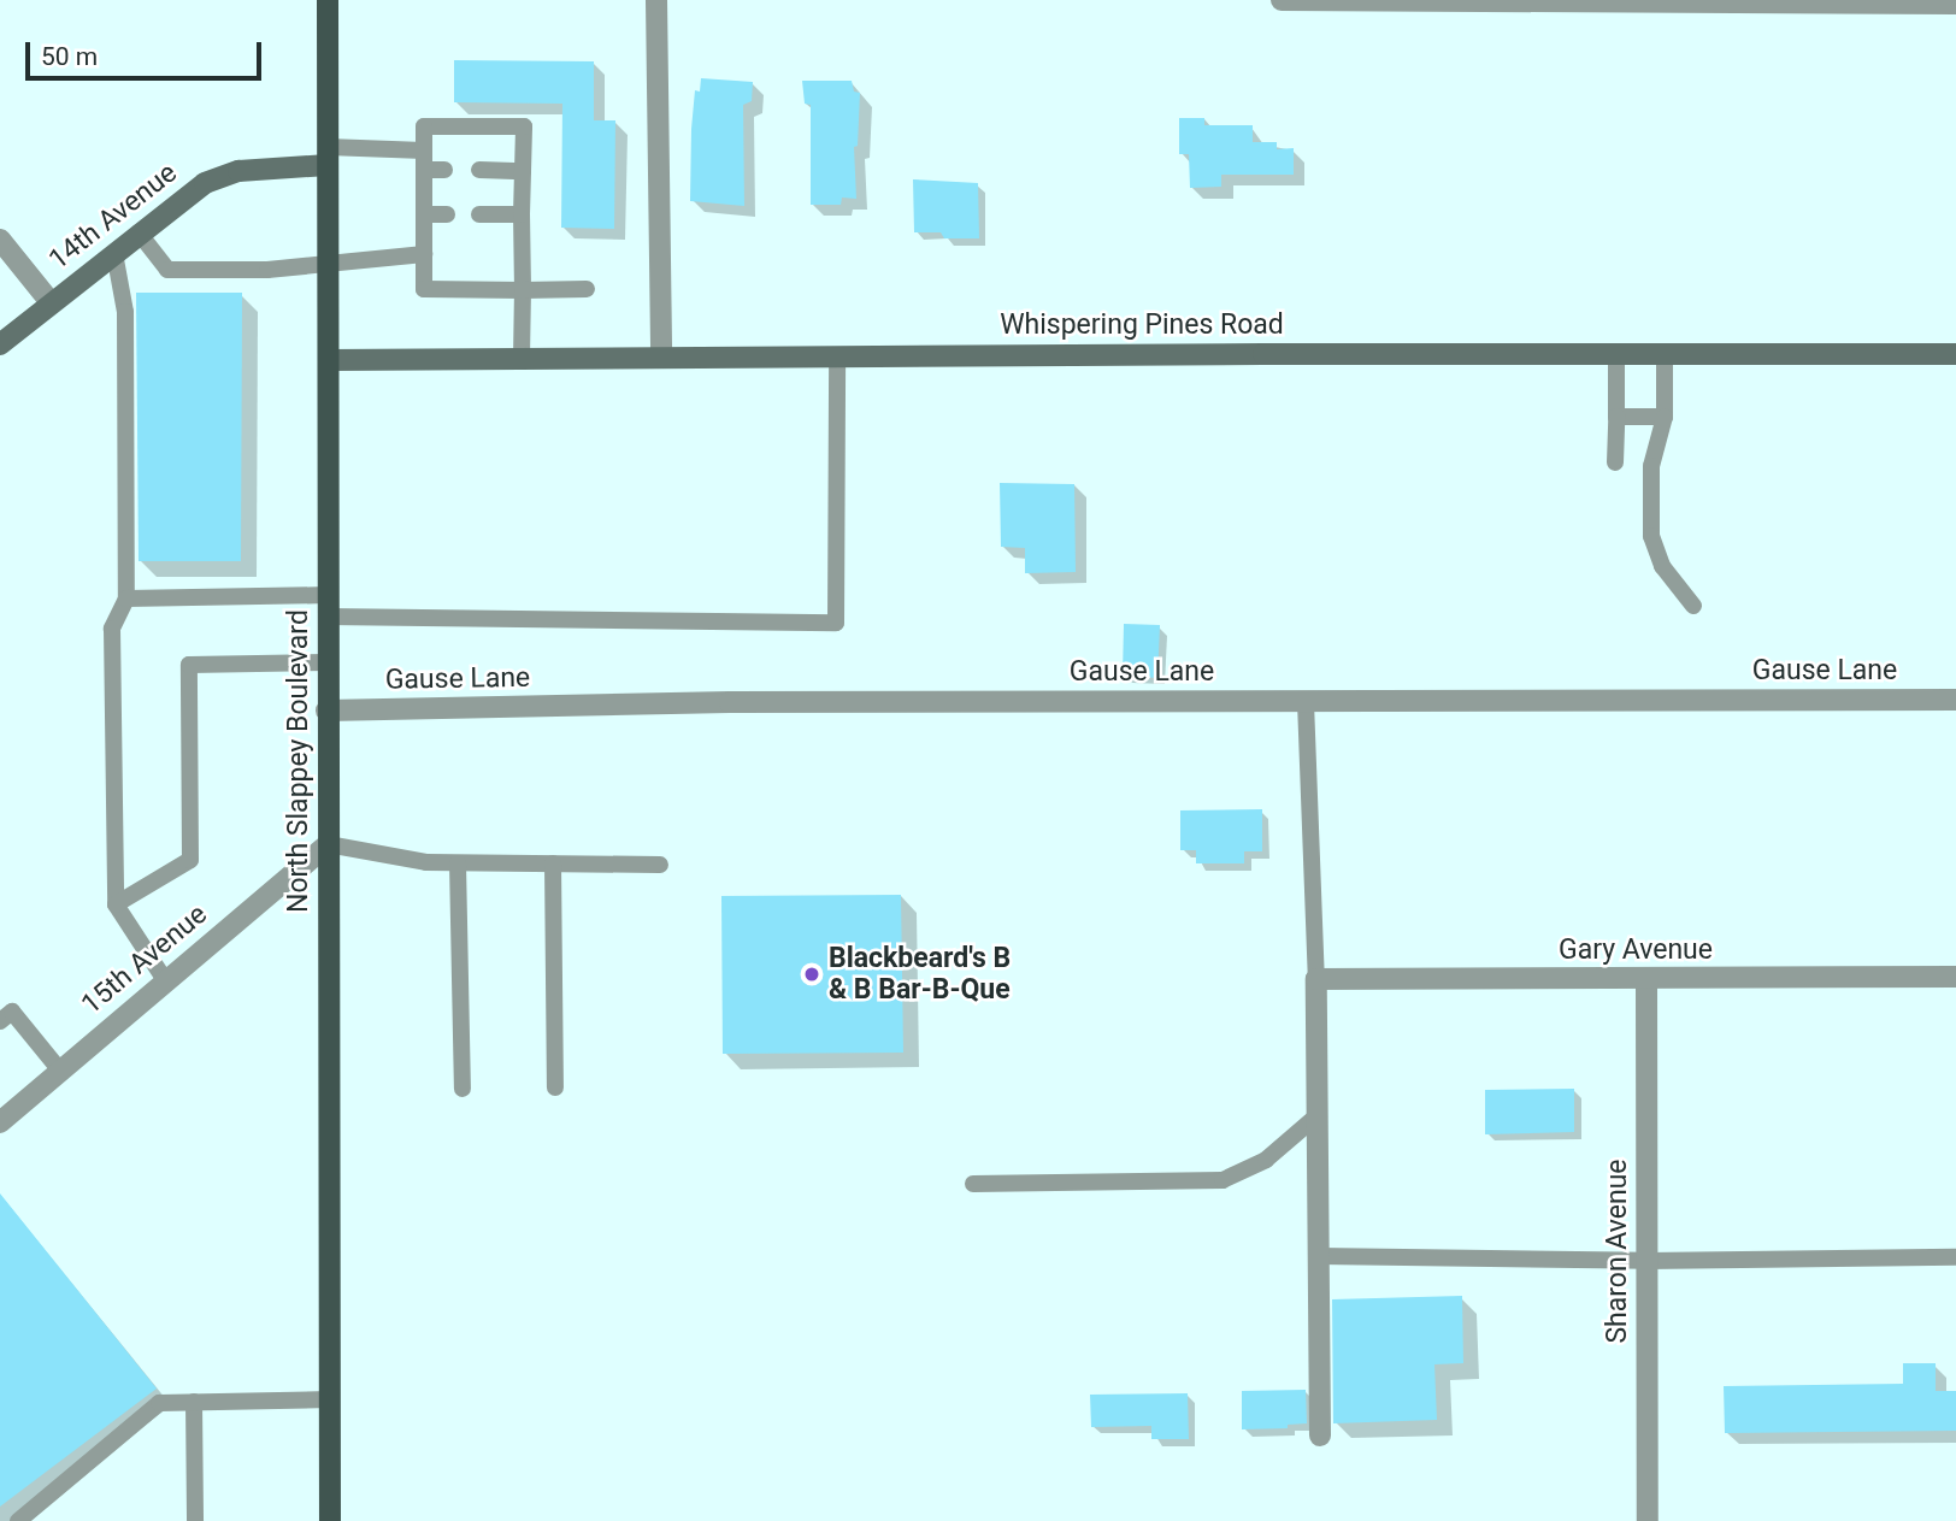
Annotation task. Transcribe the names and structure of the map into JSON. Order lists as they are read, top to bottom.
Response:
{
  "streets": {
    "main road": ["North Slappey Boulevard"],
    "street": [
      "14th Avenue",
      "Whispering Pines Road",
      "Gause Lane",
      "Gary Avenue",
      "15th Avenue",
      "Sharon Avenue"
    ]
  },
  "crossings": [
    ["14th Avenue", "North Slappey Boulevard"],
    ["Whispering Pines Road", "North Slappey Boulevard"],
    ["Gause Lane", "North Slappey Boulevard"],
    ["North Slappey Boulevard", "15th Avenue"],
    ["Gary Avenue", "Sharon Avenue"]
  ],
  "places": ["Blackbeard's B & B Bar-B-Que"],
  "scale_bar": "50 m"
}
